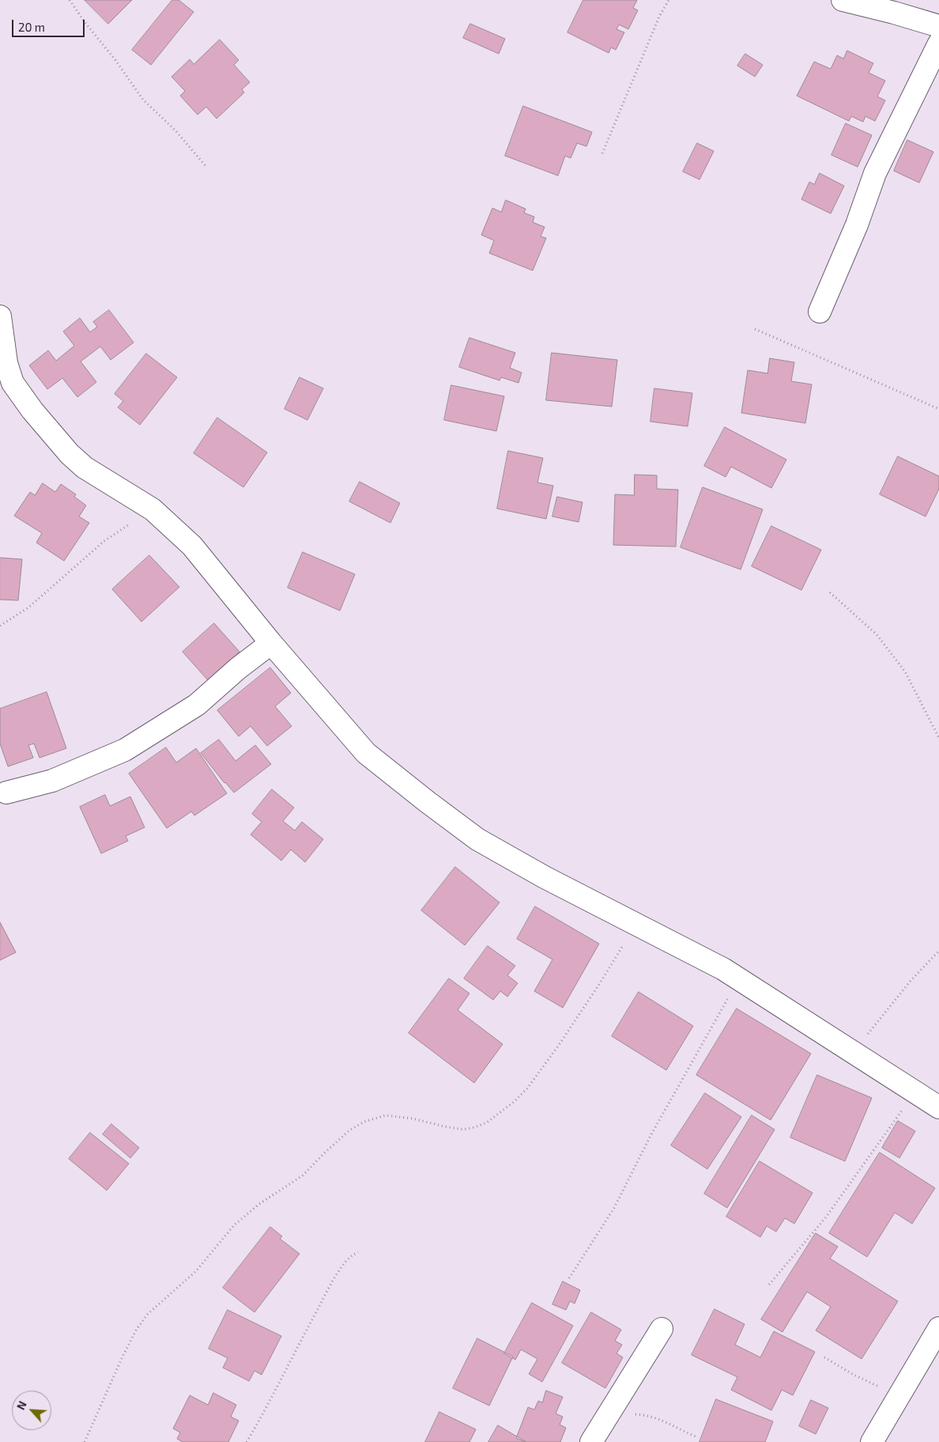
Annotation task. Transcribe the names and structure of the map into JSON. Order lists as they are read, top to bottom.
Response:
{
  "scale_bar": "20 m",
  "north": "top left"
}
